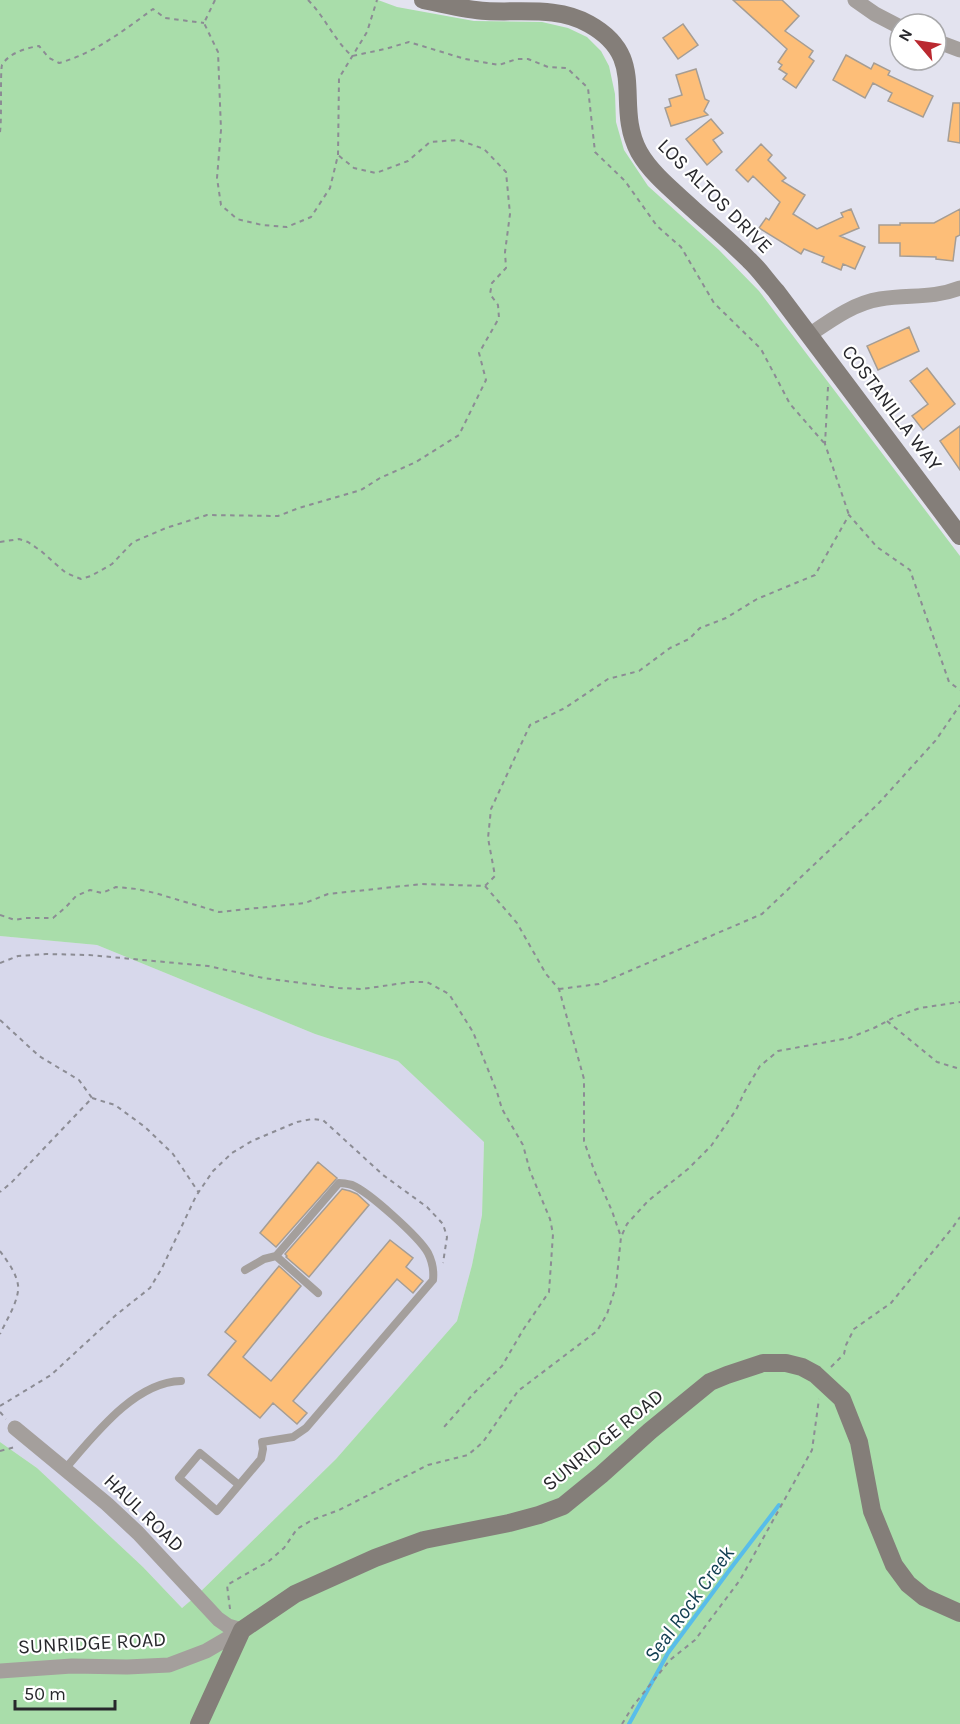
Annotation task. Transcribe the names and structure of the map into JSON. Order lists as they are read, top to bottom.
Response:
{
  "streets": {
    "street": [
      "LOS ALTOS DRIVE",
      "COSTANILLA WAY",
      "SUNRIDGE ROAD",
      "HAUL ROAD"
    ]
  },
  "crossings": [
    ["LOS ALTOS DRIVE", "COSTANILLA WAY"],
    ["SUNRIDGE ROAD", "HAUL ROAD"]
  ],
  "water": ["Seal Rock Creek"],
  "scale_bar": "50 m",
  "north": "top left"
}
